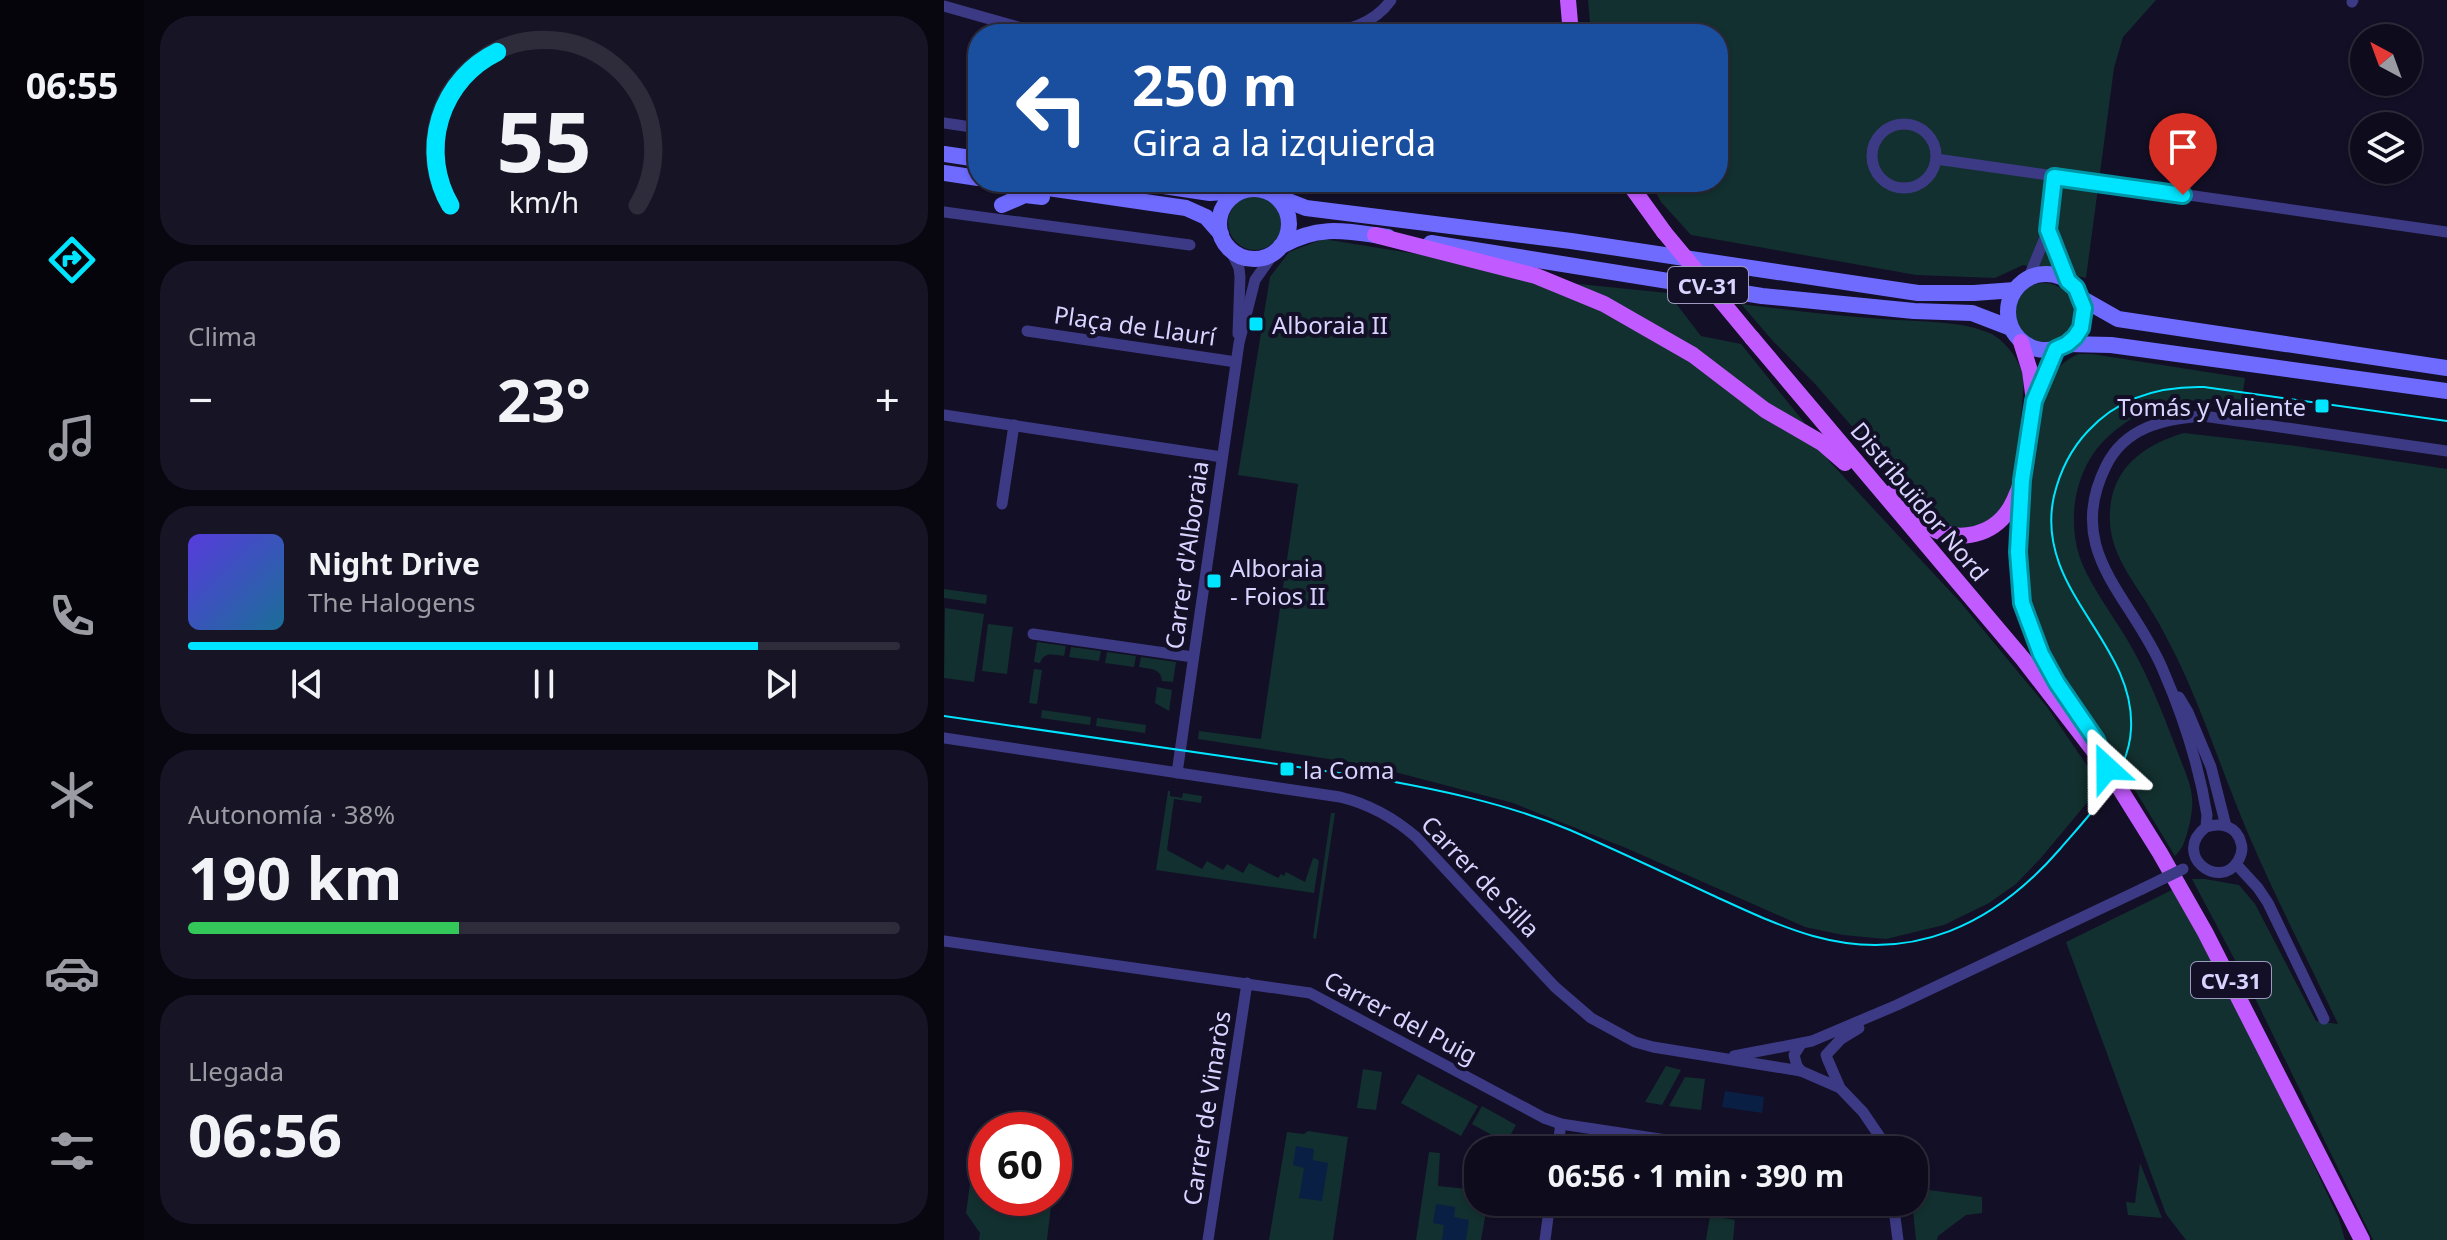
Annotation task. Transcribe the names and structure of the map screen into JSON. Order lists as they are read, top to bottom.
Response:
{
  "streets": {
    "main road": ["CV-31", "Distribuïdor Nord"],
    "street": [
      "Plaça de Llaurí",
      "Carrer d'Alboraia",
      "Carrer de Silla",
      "Carrer del Puig",
      "Carrer de Vinaròs"
    ]
  },
  "crossings": [
    ["Plaça de Llaurí", "Carrer d'Alboraia"],
    ["Carrer d'Alboraia", "Carrer de Silla"],
    ["Carrer del Puig", "Carrer de Vinaròs"]
  ],
  "places": {
    "transit": [
      "Alboraia II",
      "Tomás y Valiente",
      "Alboraia - Foios II",
      "la Coma"
    ]
  },
  "north": "top left",
  "page": {
    "tabs": "06:55",
    "turn": ["250 m", "Gira a la izquierda"],
    "tile": [
      "Clima",
      ["Autonomía · 38%", "190 km"],
      ["Llegada", "06:56"]
    ],
    "heat": ["−", "23°", "+"],
    "song": ["Night Drive", "The Halogens"],
    "limit": "60",
    "trip": "06:56 · 1 min · 390 m",
    "gauge": ["55", "km/h"]
  }
}
